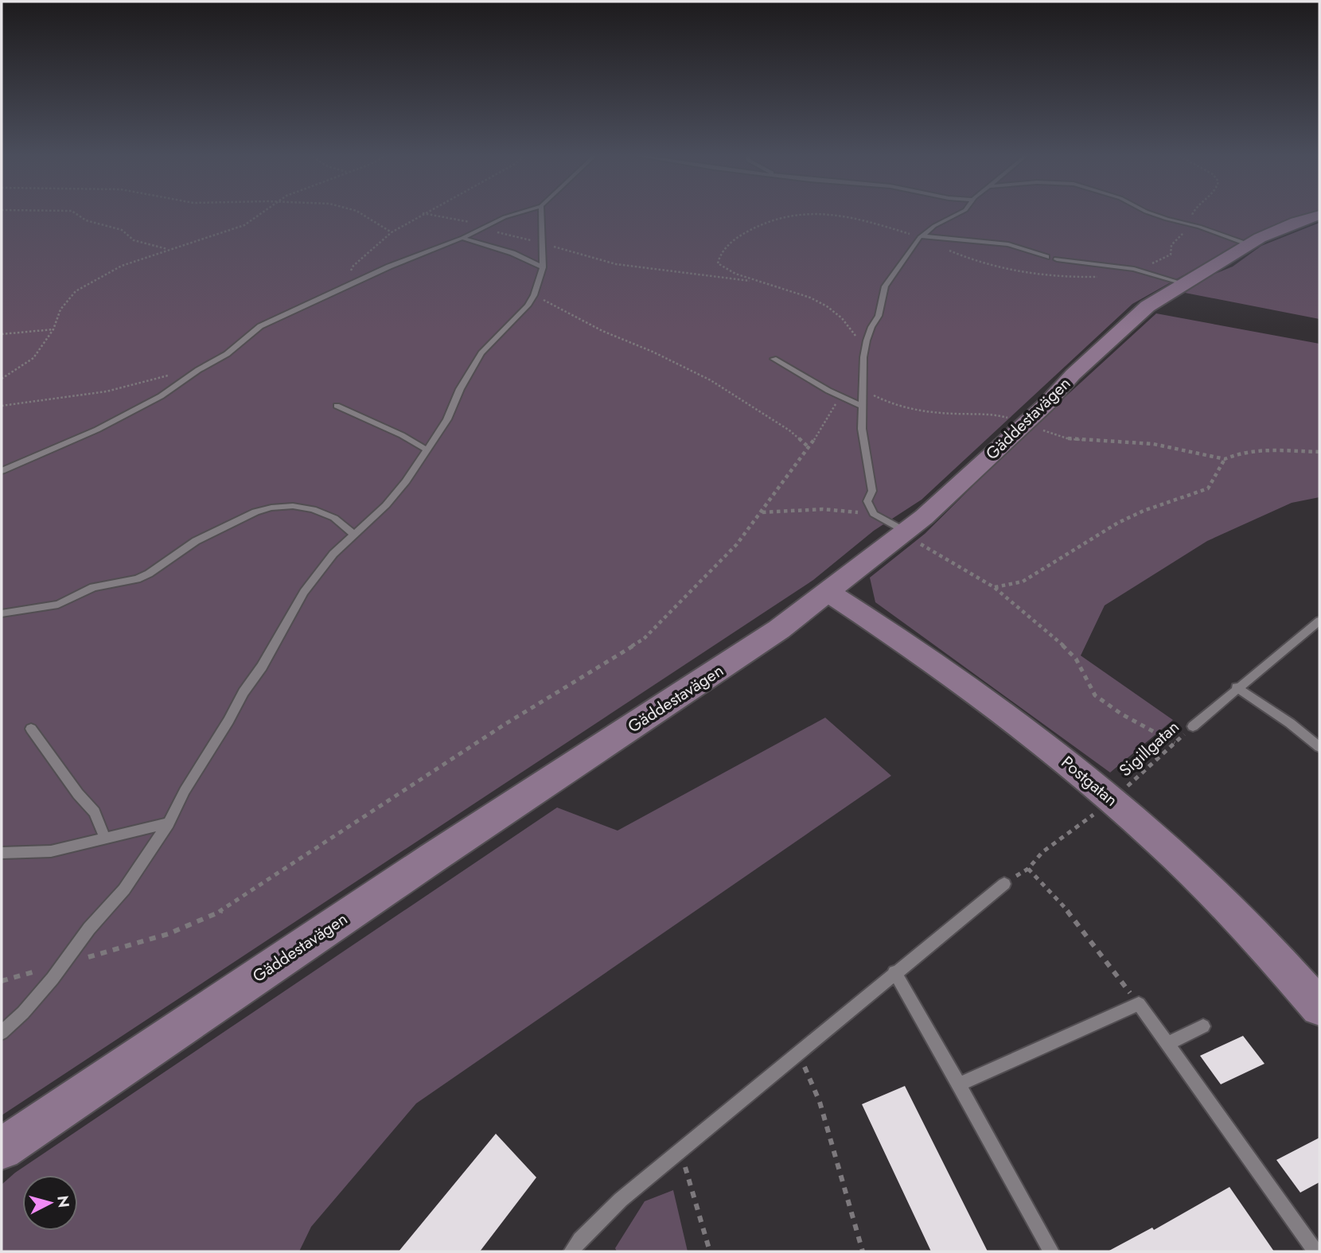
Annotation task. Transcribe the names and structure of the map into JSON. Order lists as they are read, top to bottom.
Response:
{
  "streets": {
    "street": ["Gäddestavägen", "Postgatan"],
    "path": ["Sigillgatan"]
  },
  "crossings": [
    ["Gäddestavägen", "Postgatan"]
  ],
  "north": "right"
}
